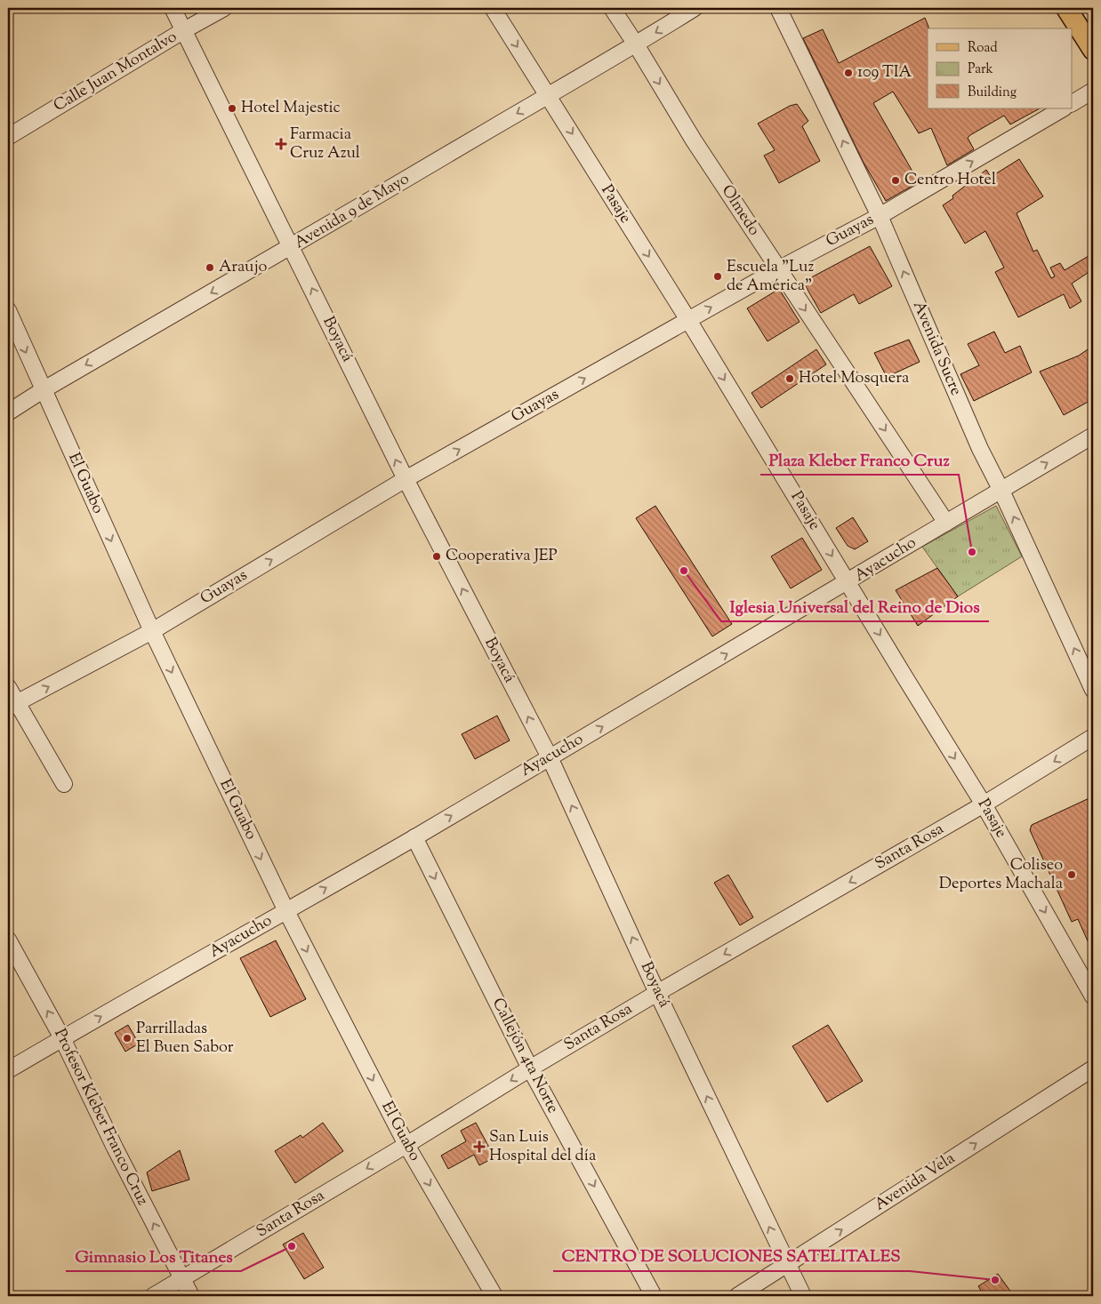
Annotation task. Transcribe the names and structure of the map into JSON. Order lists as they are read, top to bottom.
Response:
{
  "streets": {
    "street": [
      "Calle Juan Montalvo",
      "Pasaje",
      "Olmedo",
      "Avenida 9 de Mayo",
      "Guayas",
      "Boyacá",
      "Avenida Sucre",
      "El Guabo",
      "Ayacucho",
      "Santa Rosa",
      "Callejón 4ta Norte",
      "Profesor Kleber Franco Cruz",
      "Avenida Vela"
    ]
  },
  "crossings": [
    ["Calle Juan Montalvo", "Boyacá"],
    ["Pasaje", "Avenida 9 de Mayo"],
    ["Pasaje", "Guayas"],
    ["Pasaje", "Ayacucho"],
    ["Pasaje", "Santa Rosa"],
    ["Olmedo", "Avenida 9 de Mayo"],
    ["Olmedo", "Guayas"],
    ["Olmedo", "Ayacucho"],
    ["Avenida 9 de Mayo", "Boyacá"],
    ["Avenida 9 de Mayo", "El Guabo"],
    ["Guayas", "Boyacá"],
    ["Guayas", "Avenida Sucre"],
    ["Guayas", "El Guabo"],
    ["Boyacá", "Ayacucho"],
    ["Boyacá", "Santa Rosa"],
    ["Boyacá", "Avenida Vela"],
    ["Avenida Sucre", "Ayacucho"],
    ["El Guabo", "Ayacucho"],
    ["El Guabo", "Santa Rosa"],
    ["Ayacucho", "Callejón 4ta Norte"],
    ["Ayacucho", "Profesor Kleber Franco Cruz"],
    ["Santa Rosa", "Callejón 4ta Norte"],
    ["Santa Rosa", "Profesor Kleber Franco Cruz"]
  ],
  "one_way": [
    "Pasaje",
    "Olmedo",
    "Avenida 9 de Mayo",
    "Guayas",
    "Boyacá",
    "Avenida Sucre",
    "El Guabo",
    "Ayacucho",
    "Santa Rosa",
    "Callejón 4ta Norte",
    "Profesor Kleber Franco Cruz",
    "Avenida Vela"
  ],
  "places": {
    "other": [
      "109 TIA",
      "Hotel Majestic",
      "Centro Hotel",
      "Araujo",
      "Escuela \"Luz de América\"",
      "Hotel Mosquera",
      "Plaza Kleber Franco Cruz",
      "Cooperativa JEP",
      "Iglesia Universal del Reino de Dios",
      "Coliseo Deportes Machala",
      "Parrilladas El Buen Sabor",
      "Gimnasio Los Titanes",
      "CENTRO DE SOLUCIONES SATELITALES"
    ],
    "health": ["Farmacia Cruz Azul", "San Luis Hospital del día"]
  },
  "legend": ["Road", "Park", "Building"]
}
